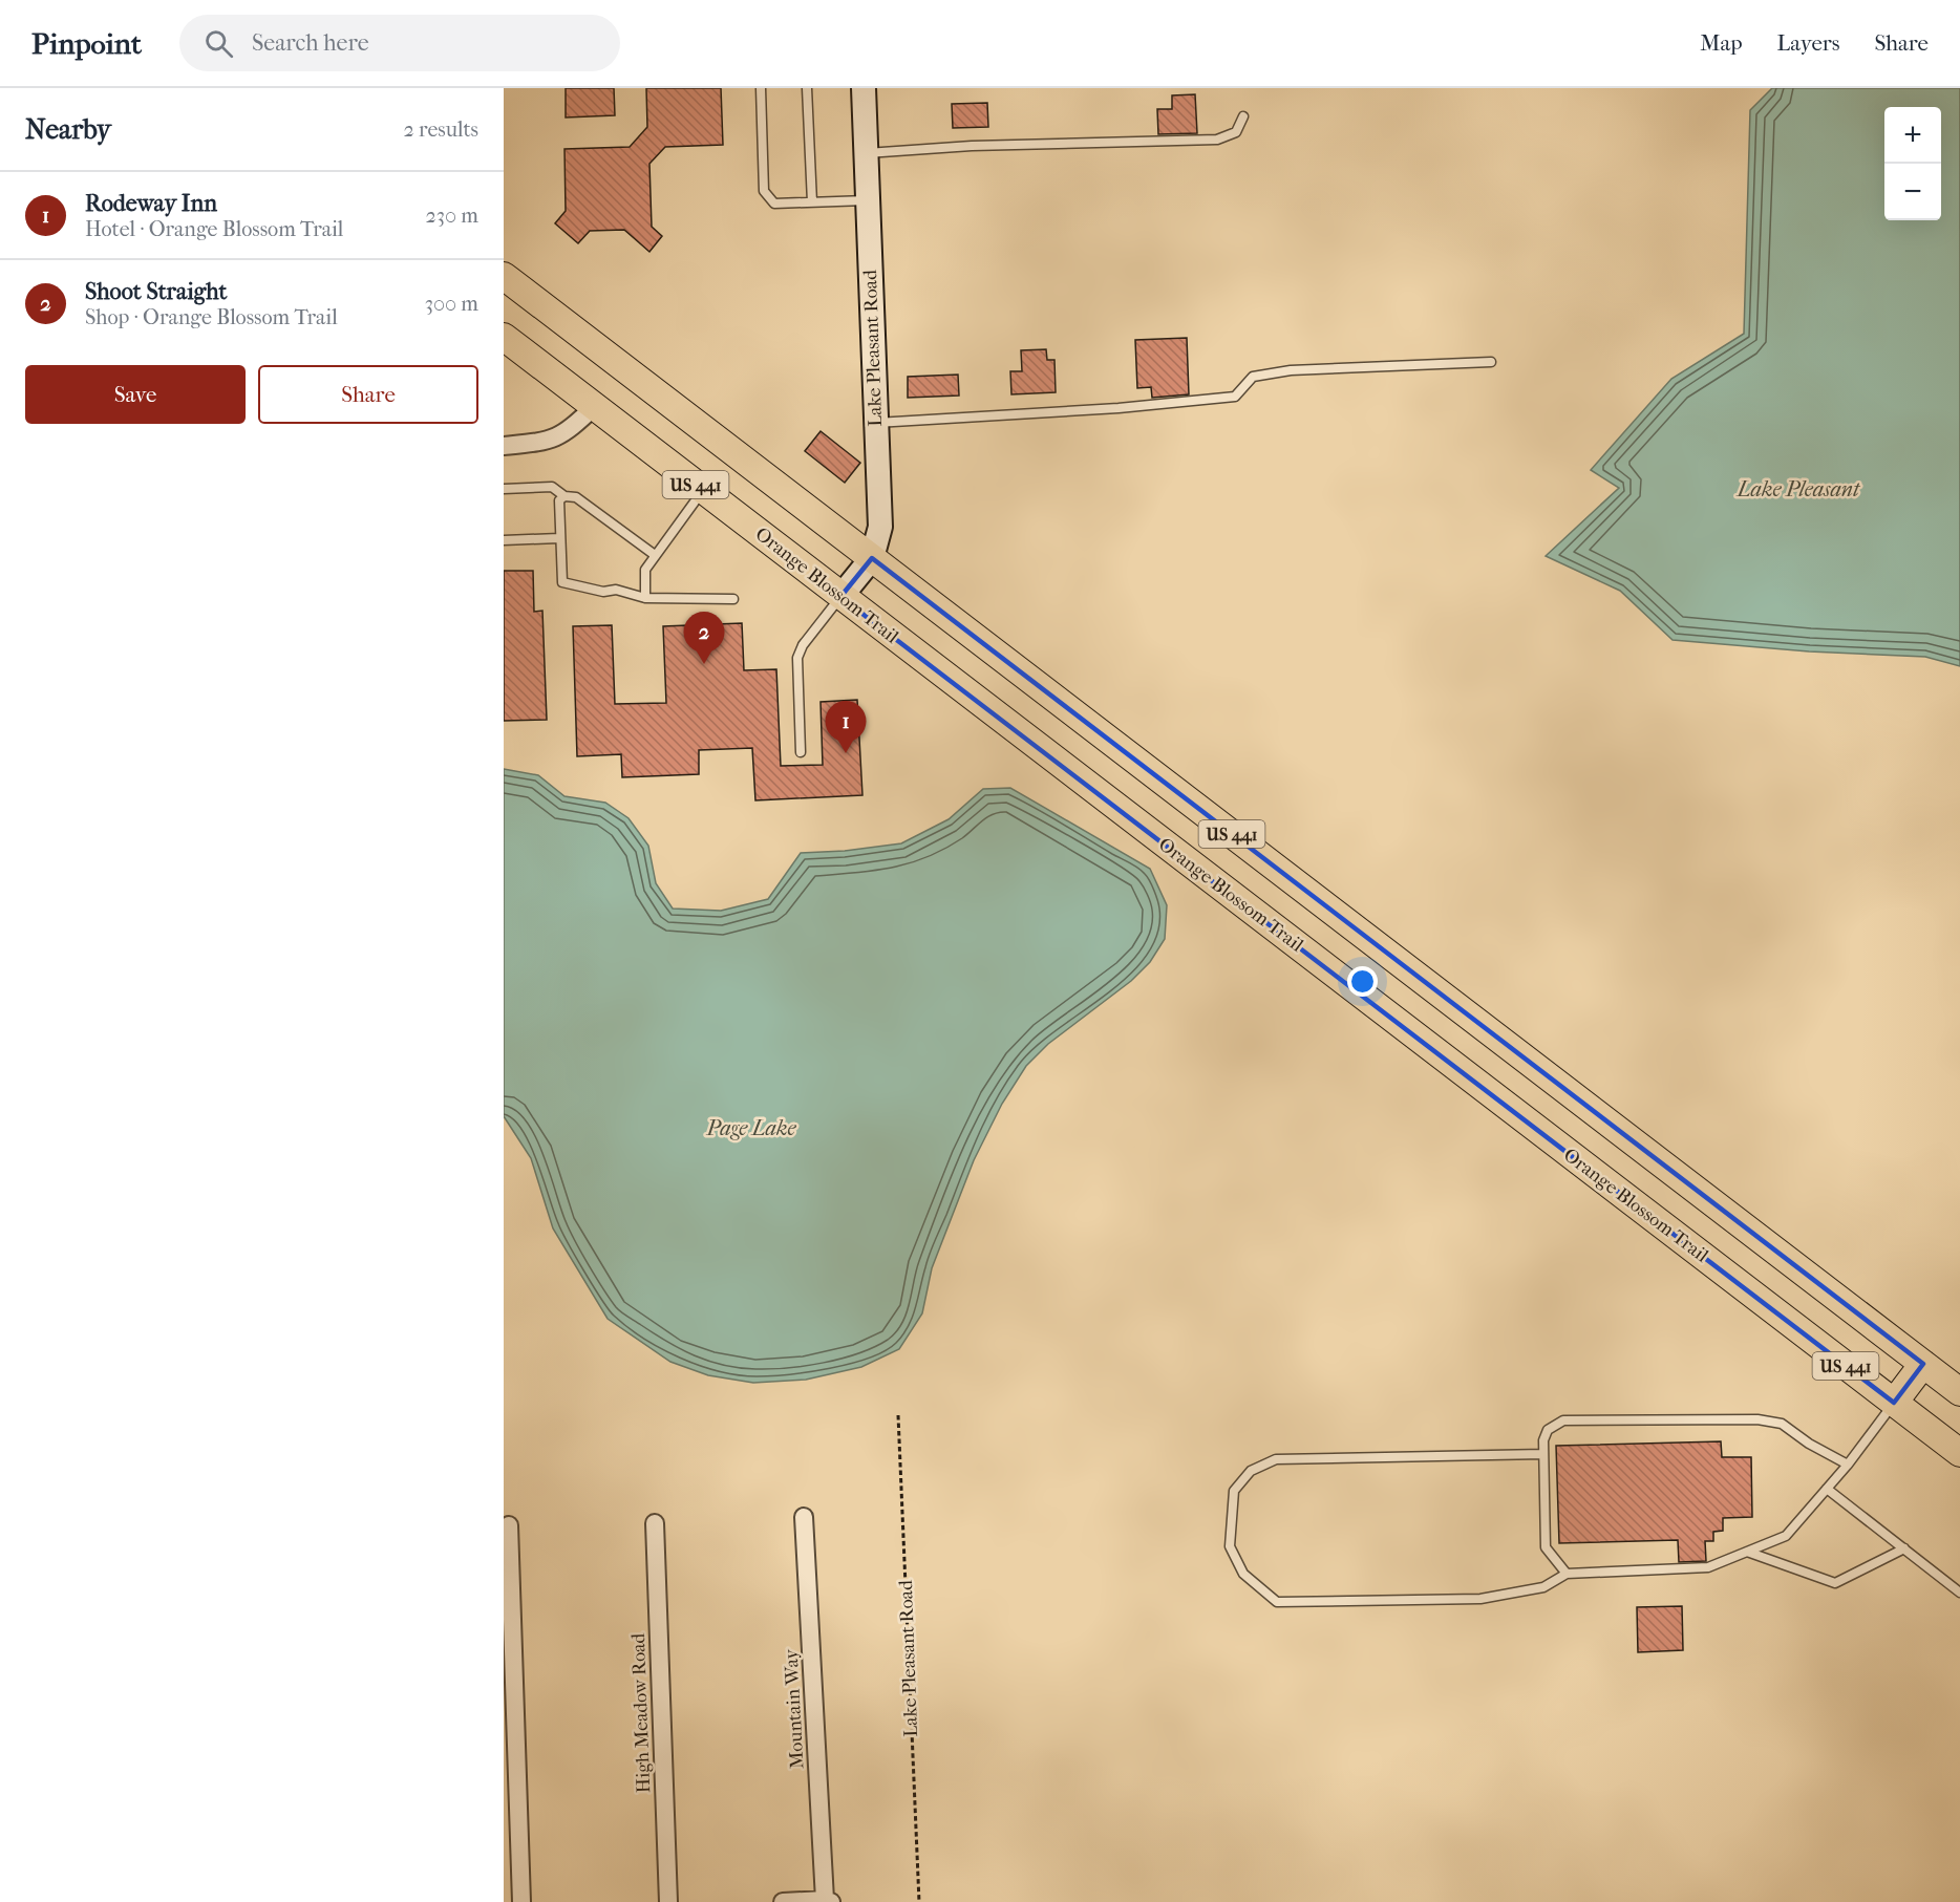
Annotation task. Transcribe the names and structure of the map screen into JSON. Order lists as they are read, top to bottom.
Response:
{
  "streets": {
    "main road": ["US 441", "Orange Blossom Trail"],
    "street": ["Lake Pleasant Road", "Mountain Way", "High Meadow Road"]
  },
  "crossings": [
    ["Lake Pleasant Road", "US 441"],
    ["Lake Pleasant Road", "Orange Blossom Trail"]
  ],
  "water": ["Lake Pleasant", "Page Lake"],
  "page": {
    "header": "Pinpoint",
    "search": "Search here",
    "nav": ["Map", "Layers", "Share"],
    "heading": ["Nearby", "2 results"],
    "map_buttons": ["+", "−"],
    "list": [
      {
        "mark": "1",
        "name": "Rodeway Inn",
        "note": "Hotel · Orange Blossom Trail",
        "value": "230 m"
      },
      {
        "mark": "2",
        "name": "Shoot Straight",
        "note": "Shop · Orange Blossom Trail",
        "value": "300 m"
      }
    ],
    "buttons": ["Save", "Share"],
    "pins": ["2", "1"]
  }
}
